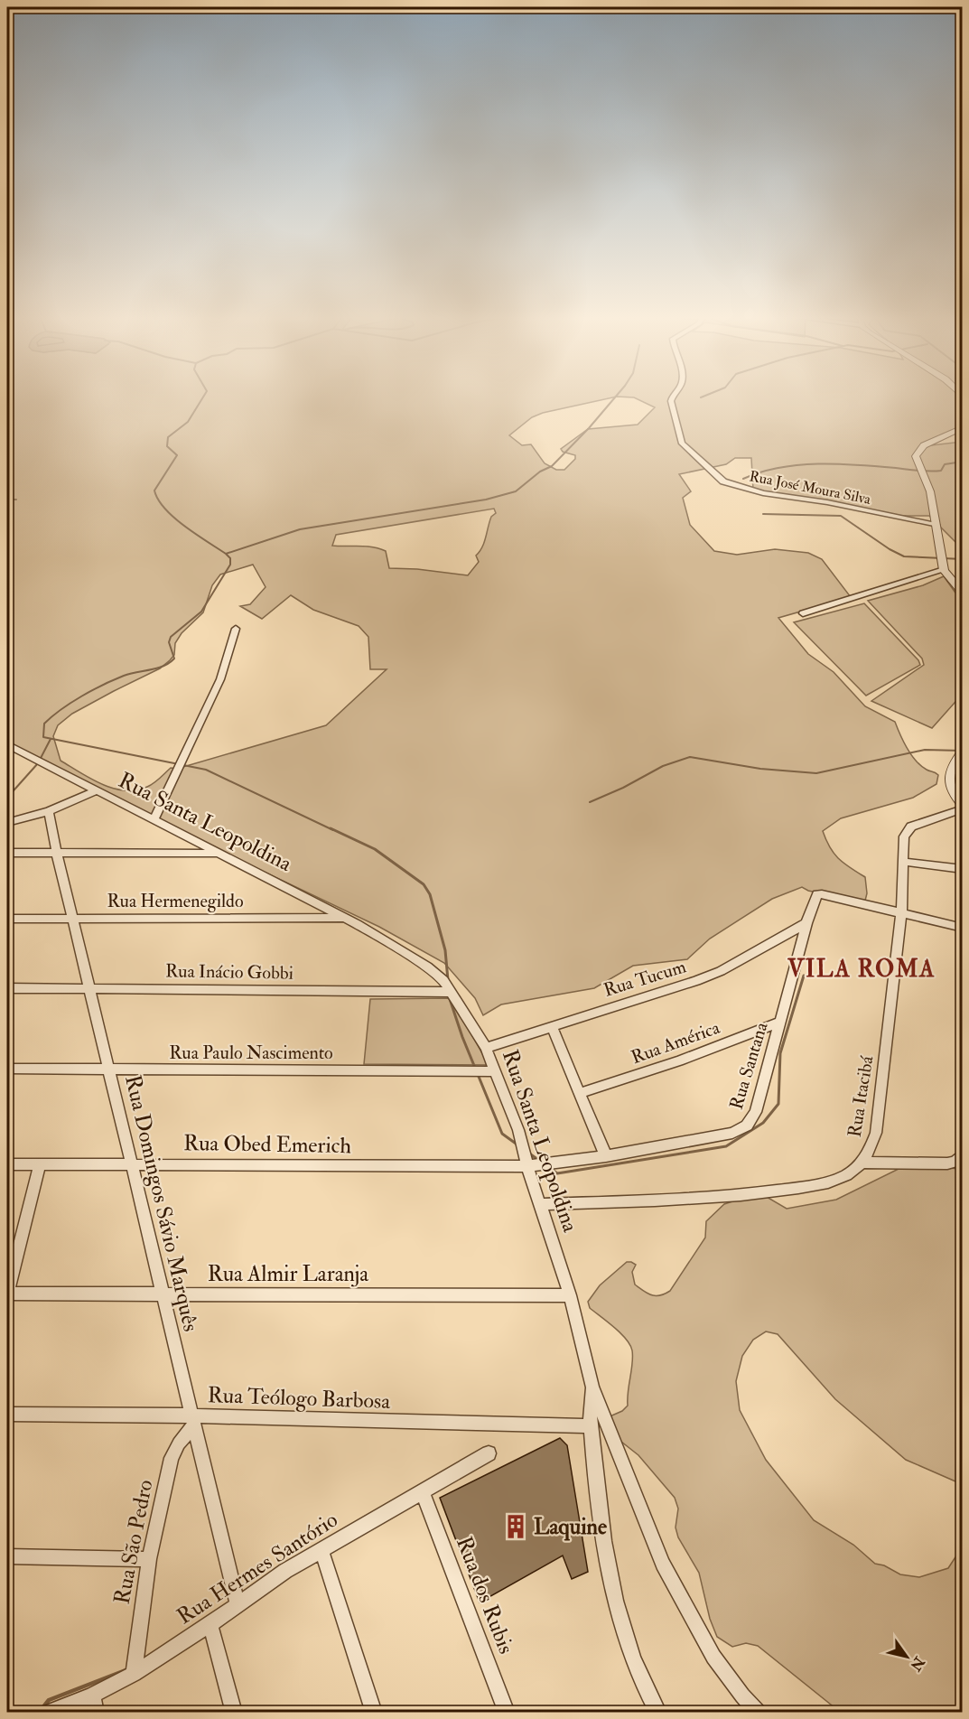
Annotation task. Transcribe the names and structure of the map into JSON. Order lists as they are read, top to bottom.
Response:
{
  "streets": {
    "street": [
      "Rua José Moura Silva",
      "Rua Santa Leopoldina",
      "Rua Hermenegildo",
      "Rua Inácio Gobbi",
      "Rua Tucum",
      "Rua América",
      "Rua Paulo Nascimento",
      "Rua Santana",
      "Rua Itacibá",
      "Rua Obed Emerich",
      "Rua Domingos Sávio Marquês",
      "Rua Almir Laranja",
      "Rua Teólogo Barbosa",
      "Rua São Pedro",
      "Rua Hermes Santório",
      "Rua dos Rubis"
    ]
  },
  "crossings": [
    ["Rua Santa Leopoldina", "Rua Hermenegildo"],
    ["Rua Santa Leopoldina", "Rua Inácio Gobbi"],
    ["Rua Santa Leopoldina", "Rua Tucum"],
    ["Rua Santa Leopoldina", "Rua Paulo Nascimento"],
    ["Rua Santa Leopoldina", "Rua Santana"],
    ["Rua Santa Leopoldina", "Rua Itacibá"],
    ["Rua Santa Leopoldina", "Rua Obed Emerich"],
    ["Rua Santa Leopoldina", "Rua Almir Laranja"],
    ["Rua Hermenegildo", "Rua Domingos Sávio Marquês"],
    ["Rua Inácio Gobbi", "Rua Domingos Sávio Marquês"],
    ["Rua Tucum", "Rua Santana"],
    ["Rua América", "Rua Santana"],
    ["Rua Paulo Nascimento", "Rua Domingos Sávio Marquês"],
    ["Rua Santana", "Rua Itacibá"],
    ["Rua Santana", "Rua Obed Emerich"],
    ["Rua Obed Emerich", "Rua Domingos Sávio Marquês"],
    ["Rua Domingos Sávio Marquês", "Rua Almir Laranja"],
    ["Rua Domingos Sávio Marquês", "Rua Teólogo Barbosa"],
    ["Rua Domingos Sávio Marquês", "Rua São Pedro"],
    ["Rua Domingos Sávio Marquês", "Rua Hermes Santório"],
    ["Rua Teólogo Barbosa", "Rua São Pedro"],
    ["Rua São Pedro", "Rua Hermes Santório"],
    ["Rua Hermes Santório", "Rua dos Rubis"]
  ],
  "districts": ["VILA ROMA"],
  "places": {
    "building": ["Laquine"]
  },
  "north": "bottom right"
}
